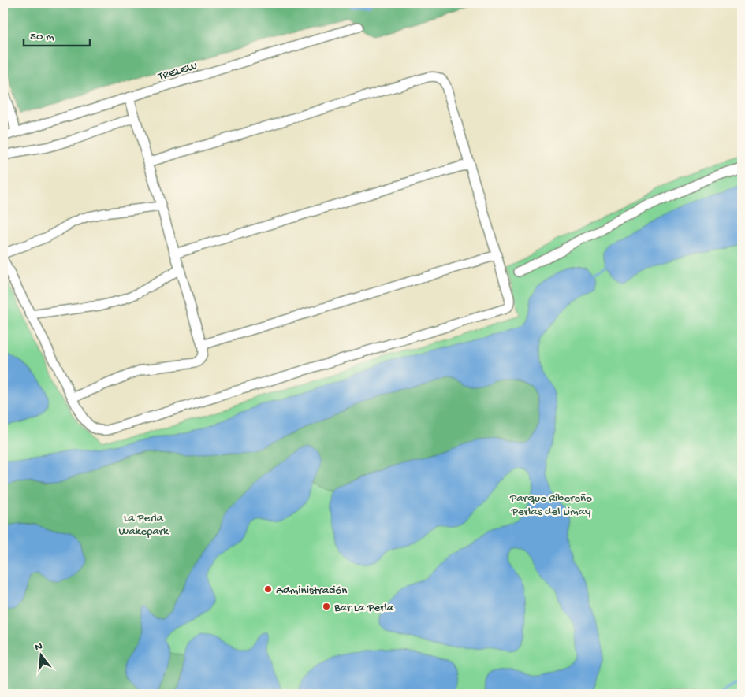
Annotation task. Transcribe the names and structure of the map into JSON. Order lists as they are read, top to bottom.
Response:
{
  "streets": {
    "street": ["TRELEW"]
  },
  "parks": ["Parque Ribereño Perlas del Limay", "La Perla Wakepark"],
  "places": ["Administración", "Bar La Perla"],
  "scale_bar": "50 m",
  "north": "top"
}
